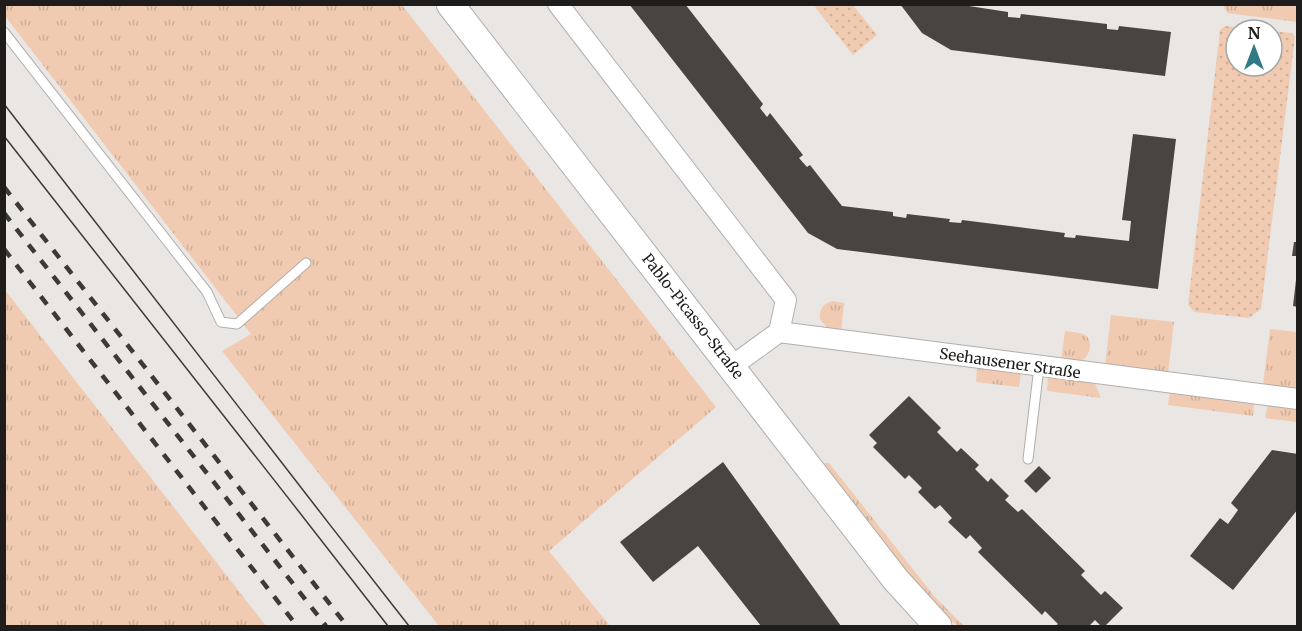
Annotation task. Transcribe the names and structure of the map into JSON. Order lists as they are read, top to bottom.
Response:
{
  "streets": {
    "main road": ["Pablo-Picasso-Straße"],
    "street": ["Seehausener Straße"]
  },
  "north": "top"
}
